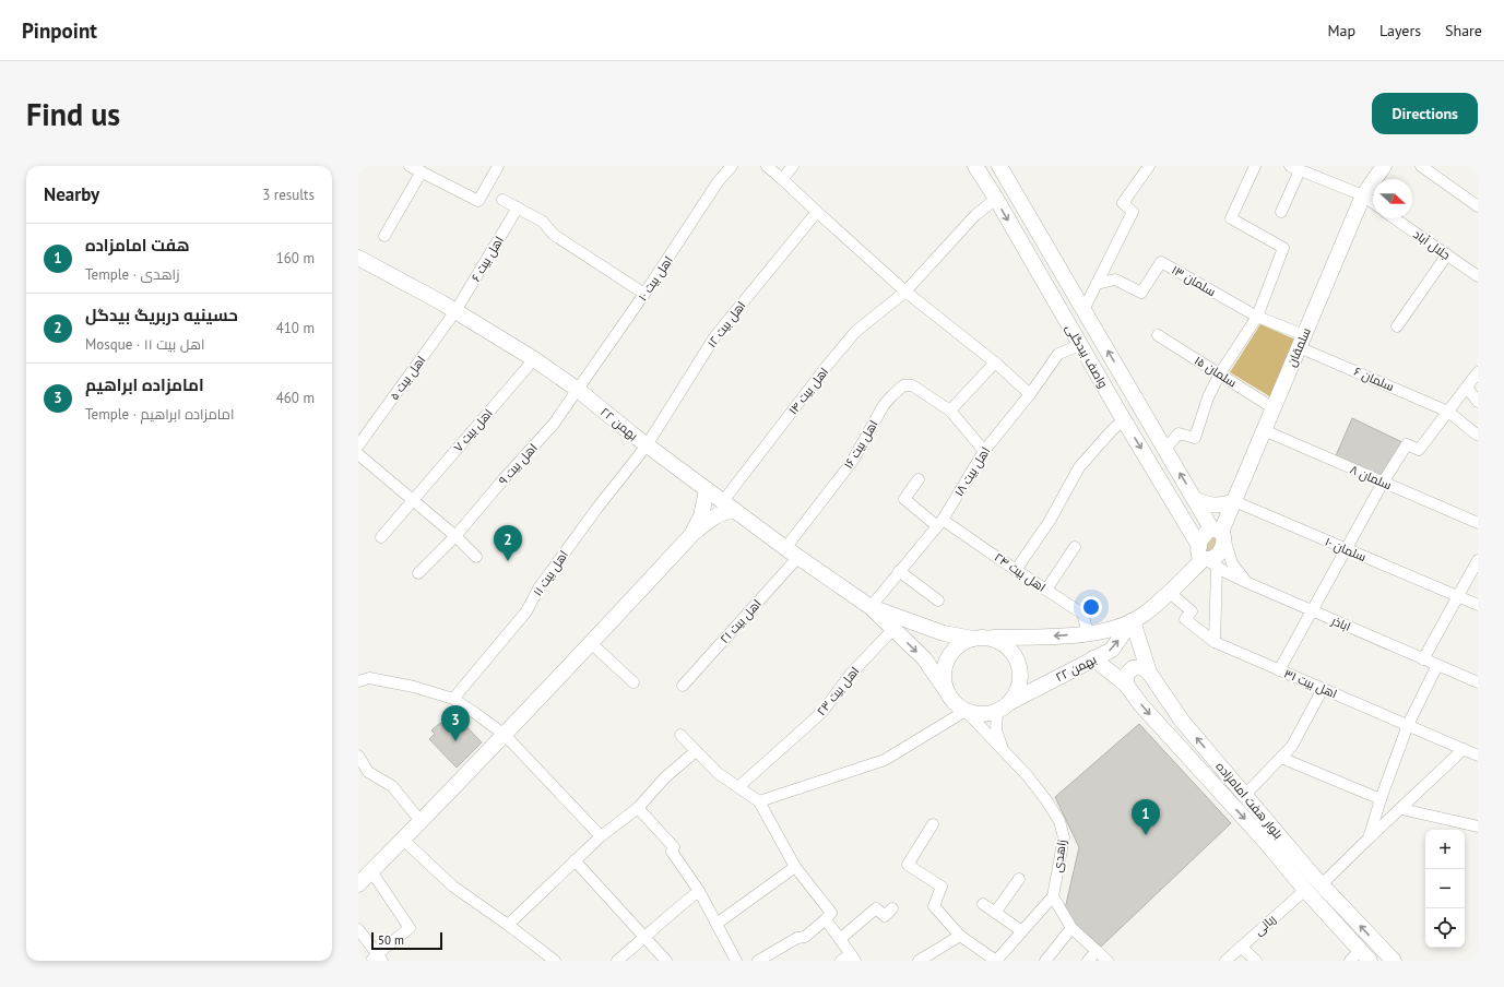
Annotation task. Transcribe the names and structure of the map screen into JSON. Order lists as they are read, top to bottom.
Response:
{
  "streets": {
    "street": [
      "جلال آباد",
      "اهل بیت ۶",
      "اهل بیت ۱۰",
      "سلمان ۱۳",
      "اهل بیت ۱۲",
      "سلمقان",
      "واصف بیدگلی",
      "سلمان ۱۵",
      "اهل بیت ۵",
      "سلمان ۶",
      "اهل بیت ۱۴",
      "۲۲ بهمن",
      "اهل بیت ۷",
      "اهل بیت ۱۶",
      "اهل بیت ۹",
      "اهل بیت ۱۸",
      "سلمان ۸",
      "سلمان ۱۰",
      "اهل بیت ۲۴",
      "اهل بیت ۱۱",
      "اهل بیت ۲۱",
      "اباذر",
      "اهل بیت ۳۱",
      "اهل بیت ۲۳",
      "بلوار هفت امامزاده",
      "زاهدی",
      "ربانی"
    ]
  },
  "crossings": [
    ["اهل بیت ۶", "اهل بیت ۵"],
    ["اهل بیت ۶", "۲۲ بهمن"],
    ["اهل بیت ۱۰", "۲۲ بهمن"],
    ["اهل بیت ۱۰", "اهل بیت ۹"],
    ["سلمان ۱۳", "سلمقان"],
    ["سلمان ۱۳", "سلمان ۶"],
    ["اهل بیت ۱۲", "۲۲ بهمن"],
    ["اهل بیت ۱۲", "اهل بیت ۱۱"],
    ["سلمقان", "واصف بیدگلی"],
    ["سلمقان", "سلمان ۱۵"],
    ["سلمقان", "سلمان ۶"],
    ["سلمقان", "سلمان ۸"],
    ["سلمقان", "سلمان ۱۰"],
    ["واصف بیدگلی", "اهل بیت ۱۴"],
    ["واصف بیدگلی", "۲۲ بهمن"],
    ["واصف بیدگلی", "اهل بیت ۱۸"],
    ["واصف بیدگلی", "اباذر"],
    ["اهل بیت ۵", "۲۲ بهمن"],
    ["اهل بیت ۱۴", "۲۲ بهمن"],
    ["۲۲ بهمن", "اهل بیت ۷"],
    ["۲۲ بهمن", "اهل بیت ۱۶"],
    ["۲۲ بهمن", "اهل بیت ۹"],
    ["۲۲ بهمن", "اهل بیت ۱۸"],
    ["۲۲ بهمن", "اهل بیت ۲۴"],
    ["۲۲ بهمن", "اهل بیت ۱۱"],
    ["۲۲ بهمن", "اهل بیت ۲۱"],
    ["۲۲ بهمن", "اباذر"],
    ["۲۲ بهمن", "اهل بیت ۳۱"],
    ["۲۲ بهمن", "اهل بیت ۲۳"],
    ["۲۲ بهمن", "بلوار هفت امامزاده"],
    ["۲۲ بهمن", "زاهدی"],
    ["اهل بیت ۱۶", "اهل بیت ۱۸"],
    ["اهل بیت ۱۸", "اهل بیت ۲۴"],
    ["بلوار هفت امامزاده", "ربانی"]
  ],
  "scale_bar": "50 m",
  "north": "right",
  "page": {
    "header": "Pinpoint",
    "nav": ["Map", "Layers", "Share"],
    "buttons": "Directions",
    "title": "Find us",
    "heading": ["Nearby", "3 results"],
    "list": [
      {
        "mark": "1",
        "name": "هفت امامزاده",
        "note": "Temple · زاهدی",
        "value": "160 m"
      },
      {
        "mark": "2",
        "name": "حسینیه دربریگ بیدگل",
        "note": "Mosque · اهل بیت ۱۱",
        "value": "410 m"
      },
      {
        "mark": "3",
        "name": "امامزاده ابراهیم",
        "note": "Temple · امامزاده ابراهیم",
        "value": "460 m"
      }
    ],
    "pins": ["2", "3", "1"],
    "map_buttons": ["+", "−"],
    "scale": "50 m"
  }
}
